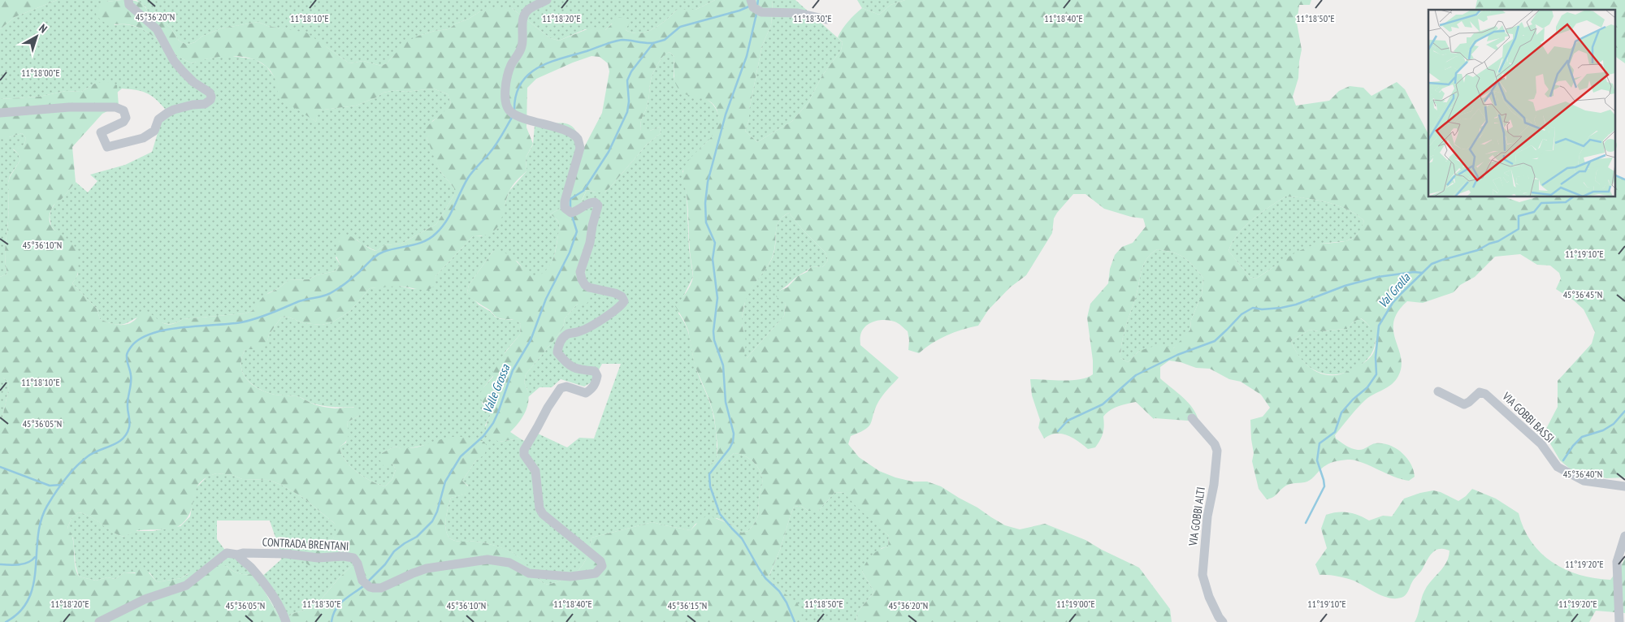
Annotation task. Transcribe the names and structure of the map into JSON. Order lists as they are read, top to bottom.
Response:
{
  "streets": {
    "street": ["VIA GOBBI BASSI", "VIA GOBBI ALTI", "CONTRADA BRENTANI"]
  },
  "water": ["Val Grolla", "Valle Grossa"],
  "north": "top right",
  "coordinates": [
    "45°36'20\"N",
    "11°18'20\"E",
    "11°18'30\"E",
    "11°18'40\"E",
    "11°18'50\"E",
    "11°18'10\"E",
    "11°18'00\"E",
    "45°36'10\"N",
    "11°19'10\"E",
    "45°36'45\"N",
    "45°36'05\"N",
    "45°36'40\"N",
    "11°19'20\"E",
    "11°19'00\"E",
    "45°36'15\"N"
  ]
}
